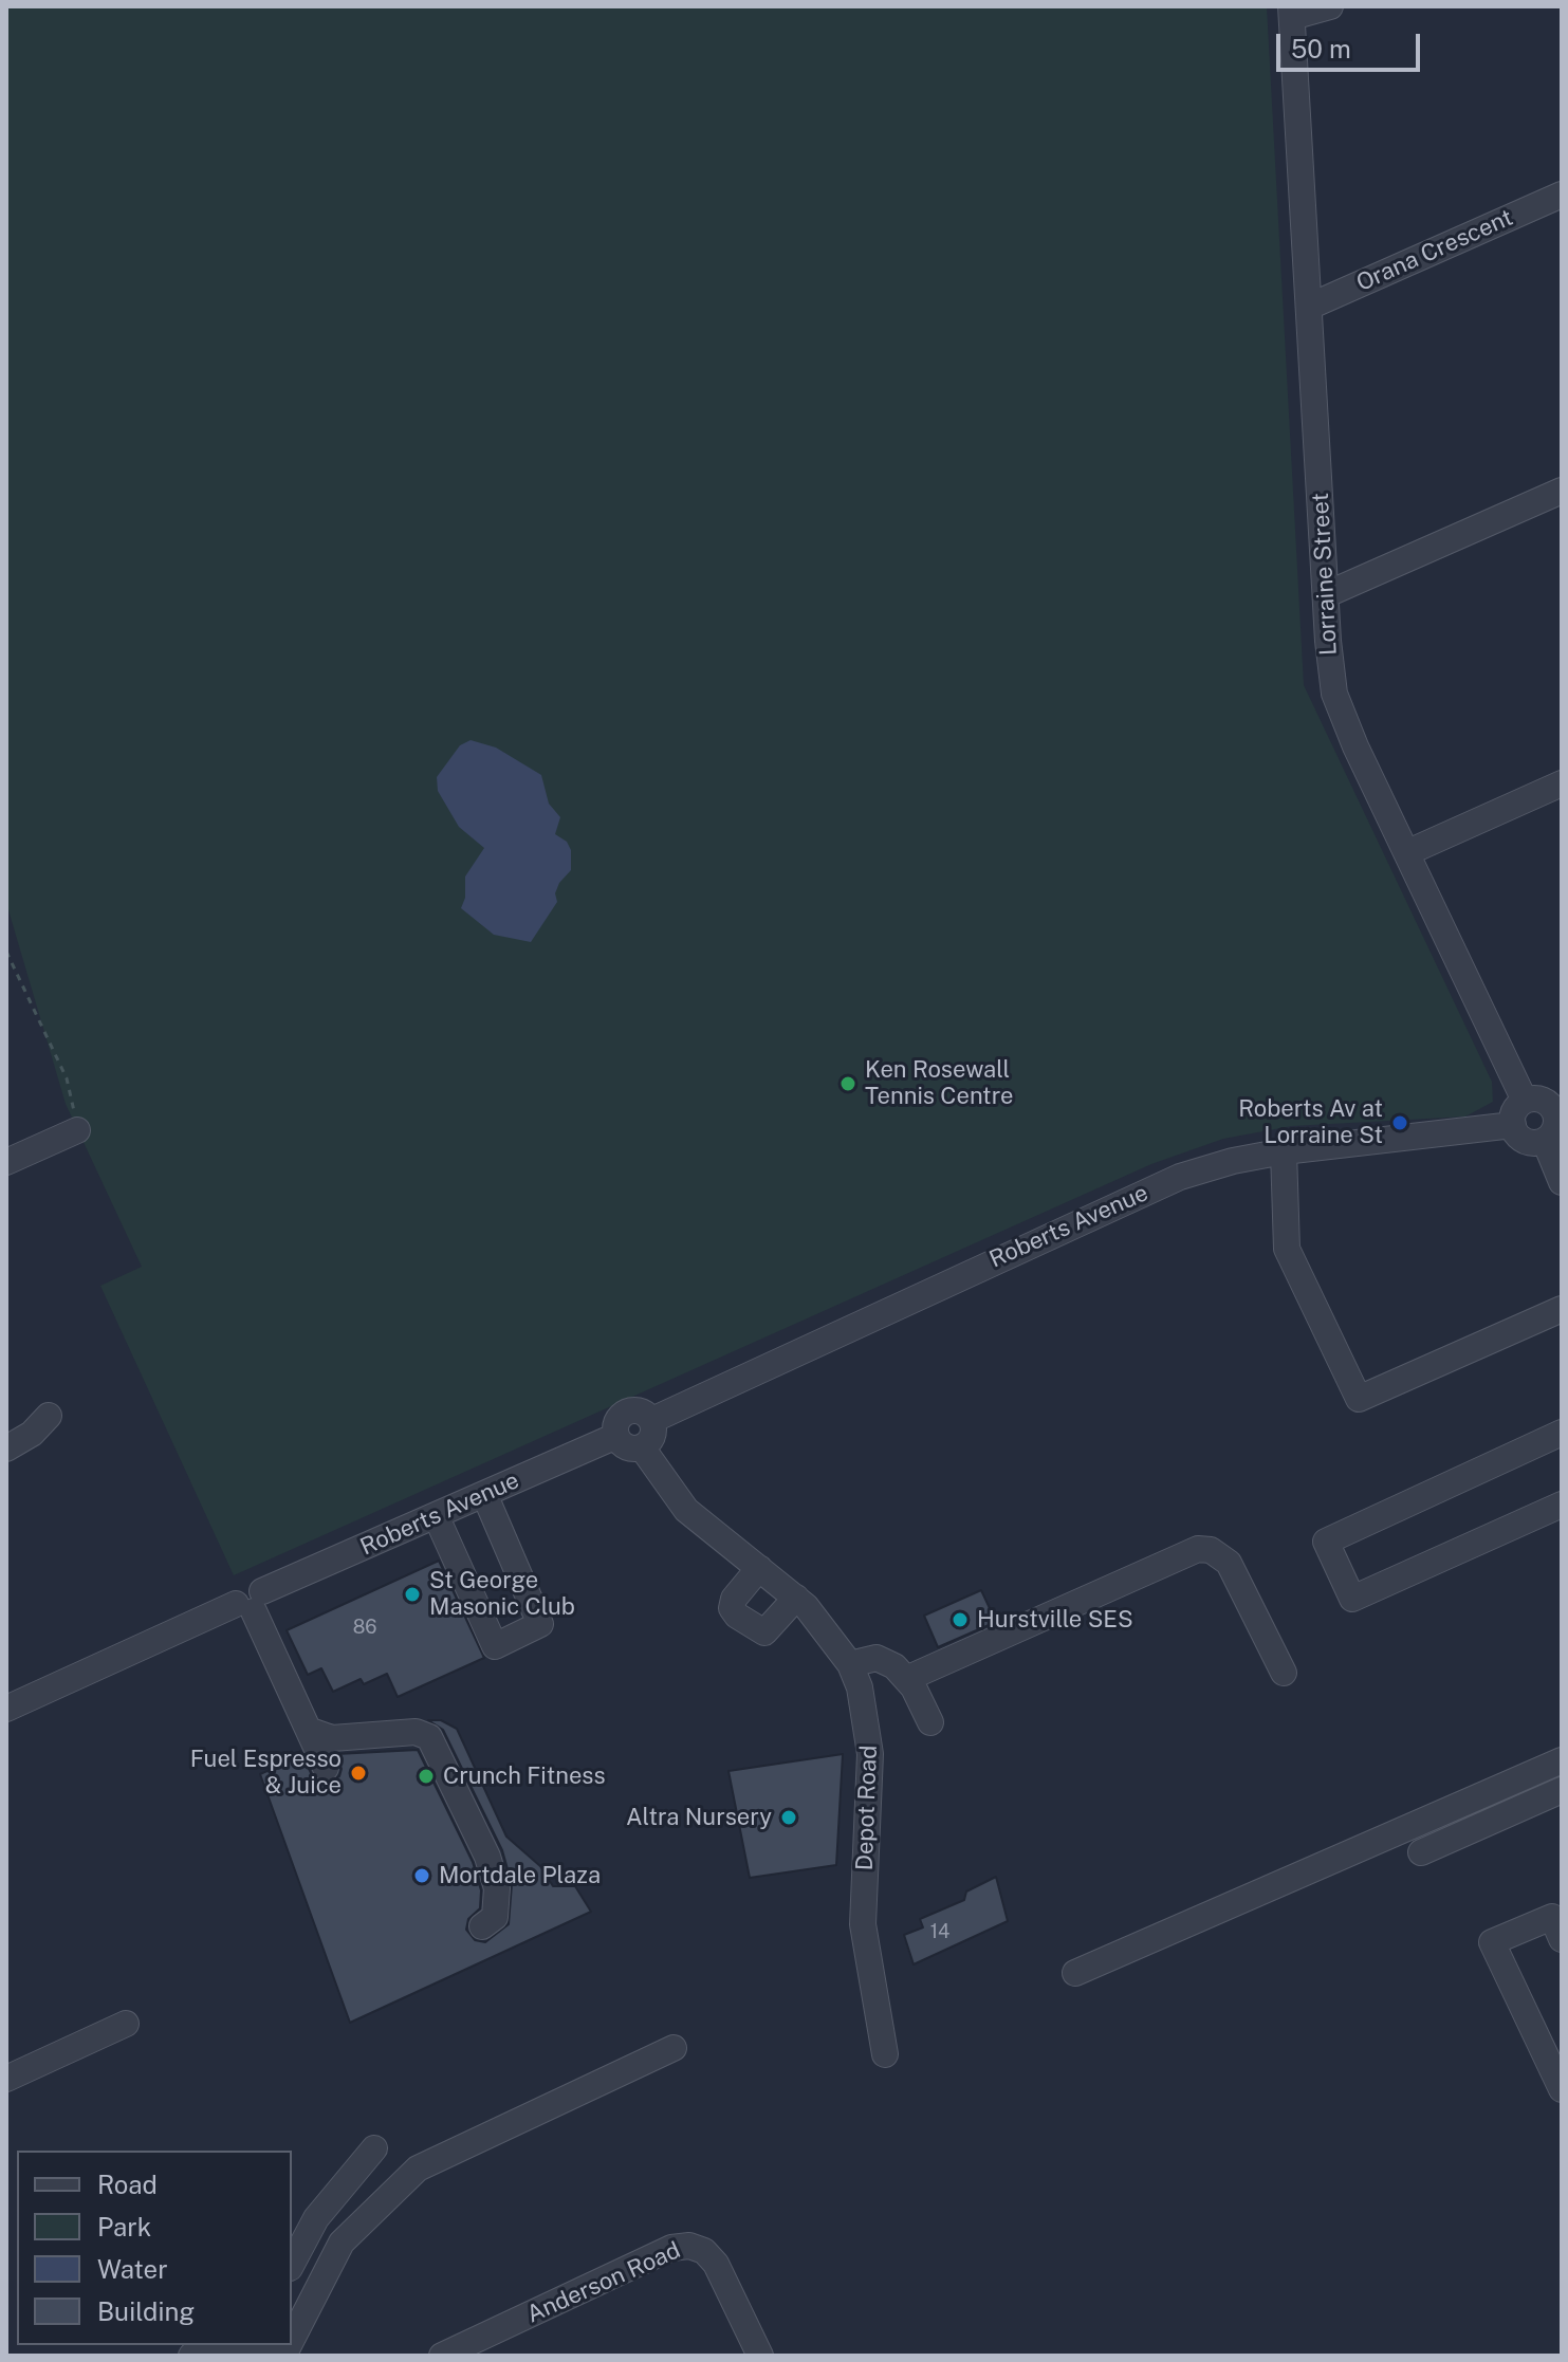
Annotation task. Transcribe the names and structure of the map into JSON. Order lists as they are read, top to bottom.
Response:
{
  "streets": {
    "street": [
      "Orana Crescent",
      "Lorraine Street",
      "Roberts Avenue",
      "Depot Road",
      "Anderson Road"
    ]
  },
  "crossings": [
    ["Orana Crescent", "Lorraine Street"],
    ["Lorraine Street", "Roberts Avenue"],
    ["Roberts Avenue", "Depot Road"]
  ],
  "places": [
    "Ken Rosewall Tennis Centre",
    "Roberts Av at Lorraine St",
    "St George Masonic Club",
    "Hurstville SES",
    "Fuel Espresso & Juice",
    "Crunch Fitness",
    "Altra Nursery",
    "Mortdale Plaza"
  ],
  "house_numbers": ["86", "14"],
  "legend": [
    "Road",
    "Park",
    "Water",
    "Building"
  ],
  "scale_bar": "50 m"
}
